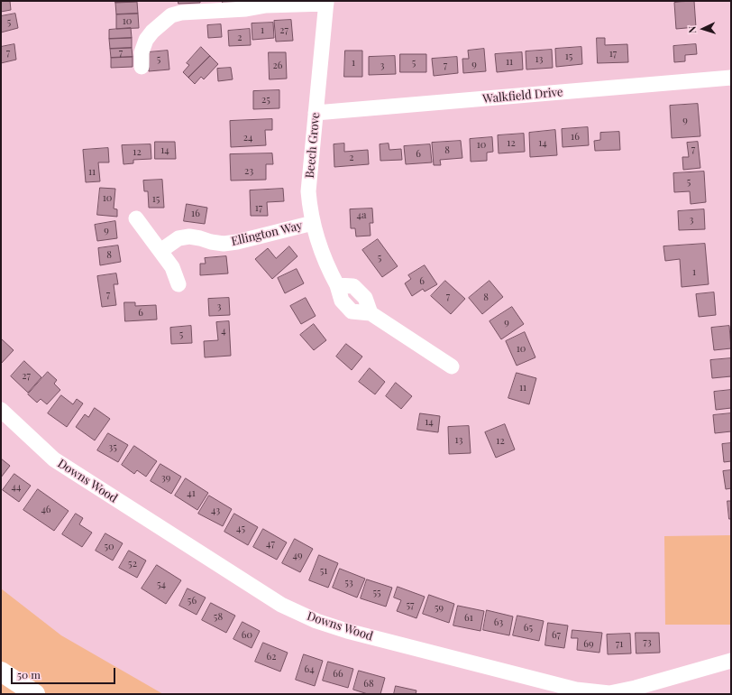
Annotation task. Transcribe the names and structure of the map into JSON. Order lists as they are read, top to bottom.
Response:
{
  "streets": {
    "street": [
      "Walkfield Drive",
      "Beech Grove",
      "Ellington Way",
      "Downs Wood"
    ]
  },
  "crossings": [
    ["Walkfield Drive", "Beech Grove"],
    ["Beech Grove", "Ellington Way"]
  ],
  "house_numbers": [
    "10",
    "5",
    "1",
    "27",
    "2",
    "7",
    "7",
    "17",
    "15",
    "5",
    "13",
    "11",
    "1",
    "5",
    "9",
    "26",
    "3",
    "7",
    "25",
    "9",
    "16",
    "24",
    "12",
    "14",
    "10",
    "7",
    "14",
    "8",
    "12",
    "6",
    "2",
    "23",
    "11",
    "5",
    "10",
    "15",
    "17",
    "16",
    "4a",
    "3",
    "9",
    "8",
    "5",
    "1",
    "6",
    "7",
    "7",
    "8",
    "3",
    "6",
    "9",
    "4",
    "5",
    "10",
    "27",
    "11",
    "14",
    "13",
    "12",
    "35",
    "39",
    "44",
    "41",
    "46",
    "43",
    "45",
    "47",
    "50",
    "49",
    "52",
    "51",
    "53",
    "54",
    "55",
    "56",
    "57",
    "59",
    "58",
    "61",
    "63",
    "65",
    "60",
    "67",
    "73",
    "69",
    "71",
    "62",
    "64",
    "66",
    "68"
  ],
  "scale_bar": "50 m",
  "north": "left"
}
